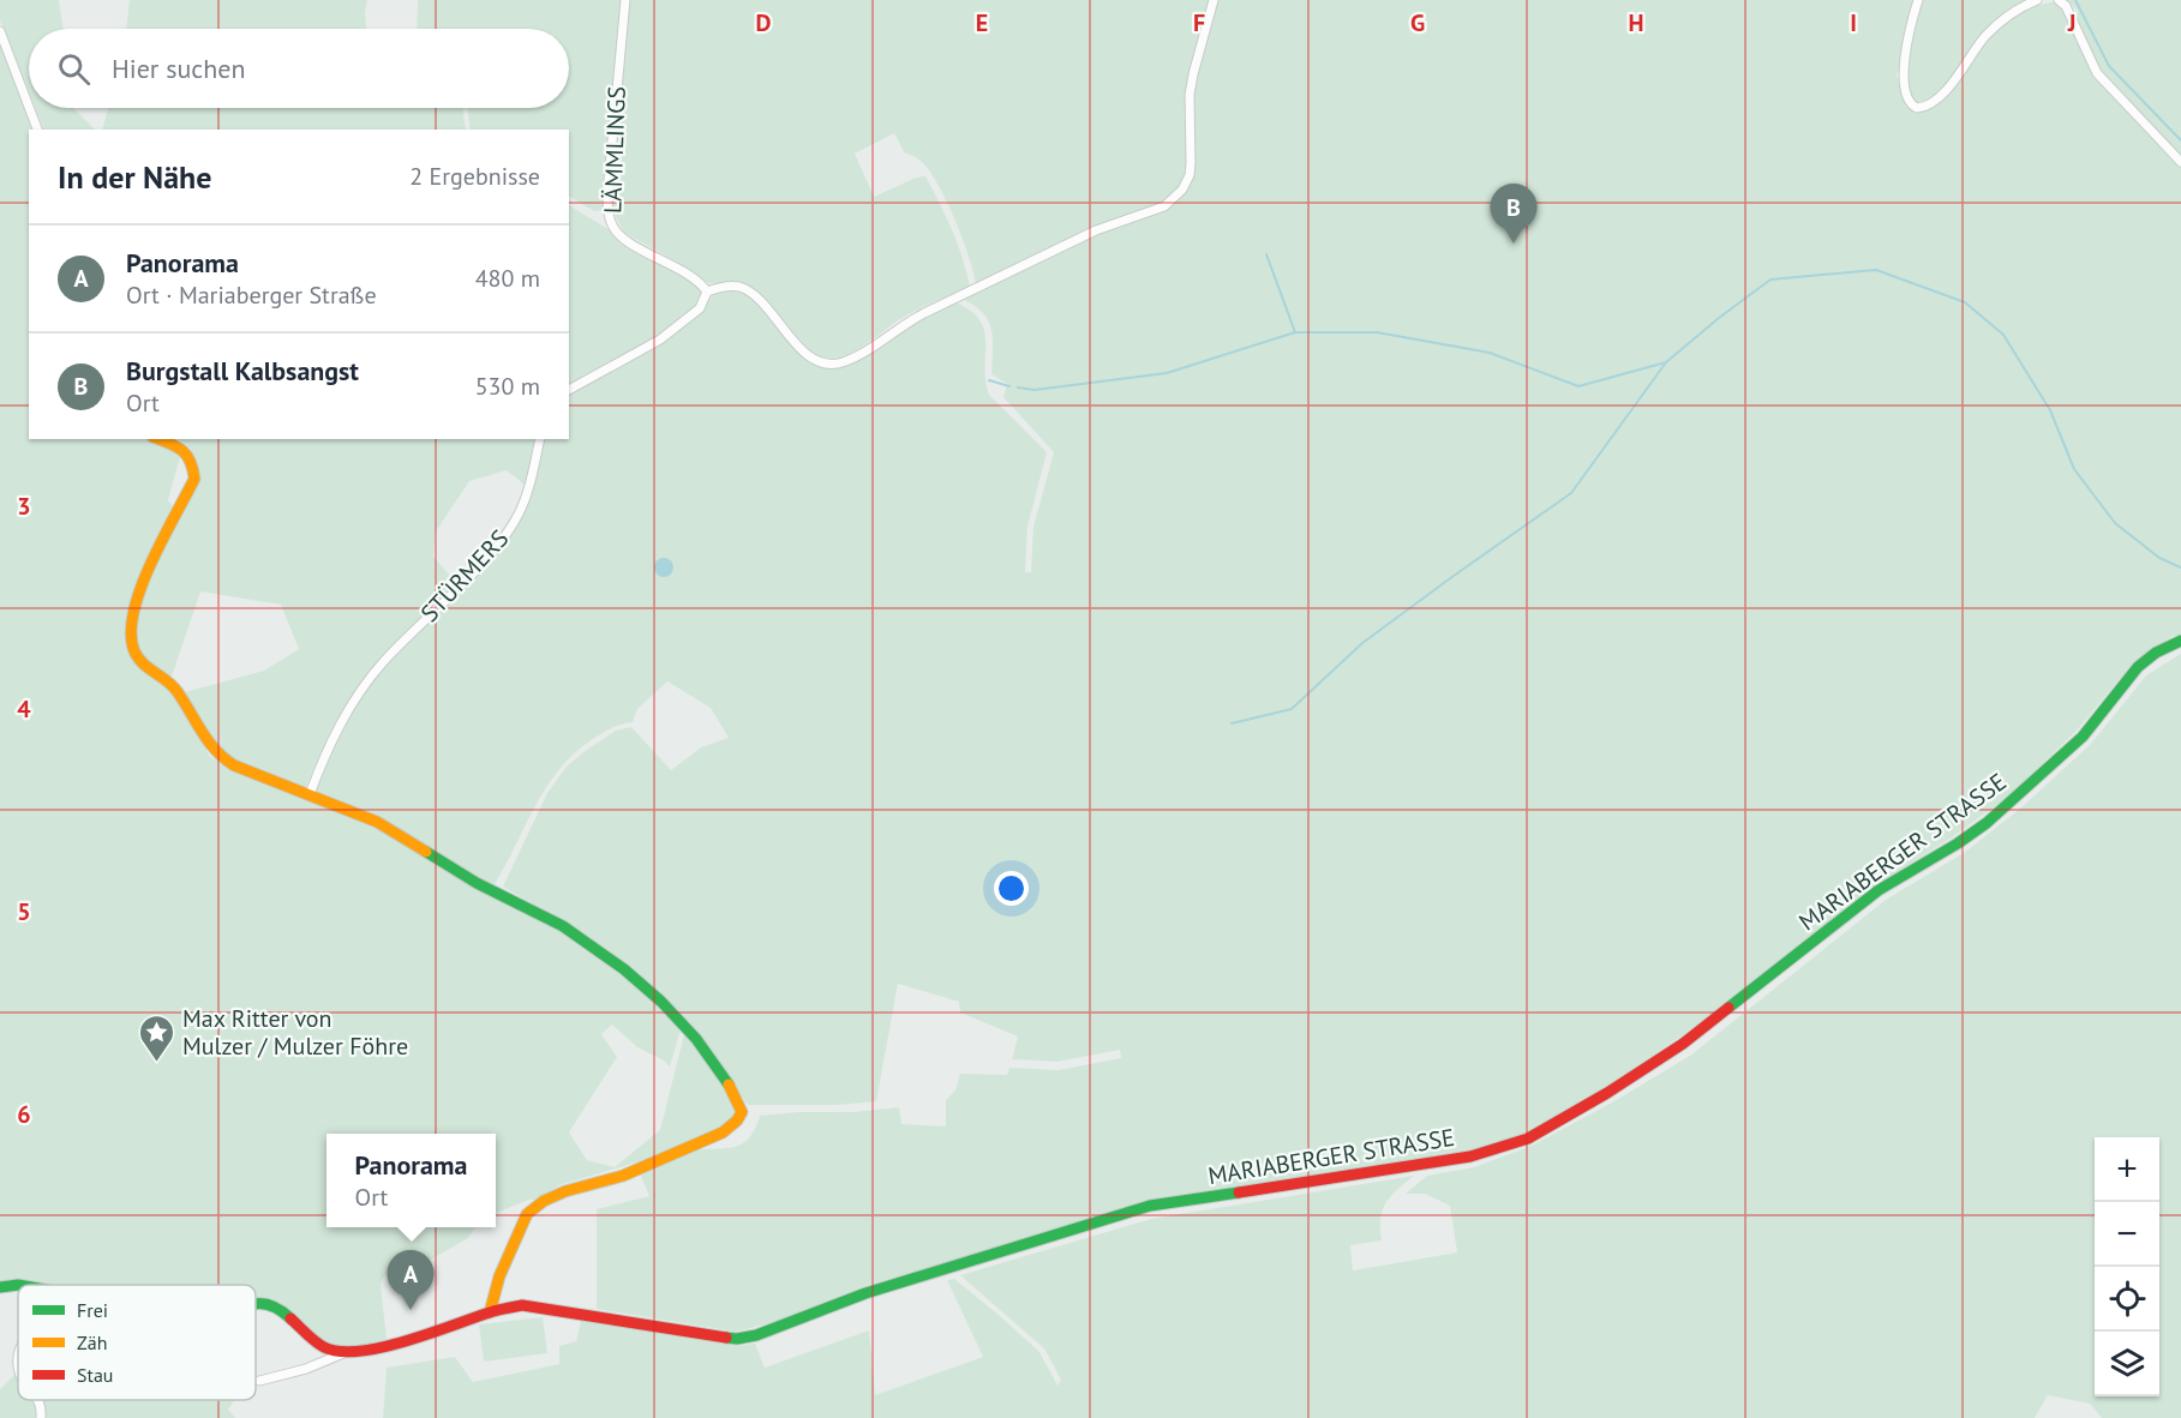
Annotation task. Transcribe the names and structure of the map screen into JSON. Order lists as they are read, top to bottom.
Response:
{
  "streets": {
    "street": ["LÄMMLINGS", "STÜRMERS", "MARIABERGER STRASSE"]
  },
  "places": {
    "place": ["Max Ritter von Mulzer / Mulzer Föhre"]
  },
  "legend": ["Frei", "Zäh", "Stau"],
  "page": {
    "search": "Hier suchen",
    "heading": ["In der Nähe", "2 Ergebnisse"],
    "pins": ["B", "A"],
    "list": [
      {
        "mark": "A",
        "name": "Panorama",
        "note": "Ort · Mariaberger Straße",
        "value": "480 m"
      },
      {
        "mark": "B",
        "name": "Burgstall Kalbsangst",
        "note": "Ort",
        "value": "530 m"
      }
    ],
    "popup": ["Panorama", "Ort"],
    "map_buttons": ["+", "−"]
  },
  "grid": {
    "columns": [
      "D",
      "E",
      "F",
      "G",
      "H",
      "I",
      "J"
    ],
    "rows": [
      "3",
      "4",
      "5",
      "6"
    ]
  }
}
